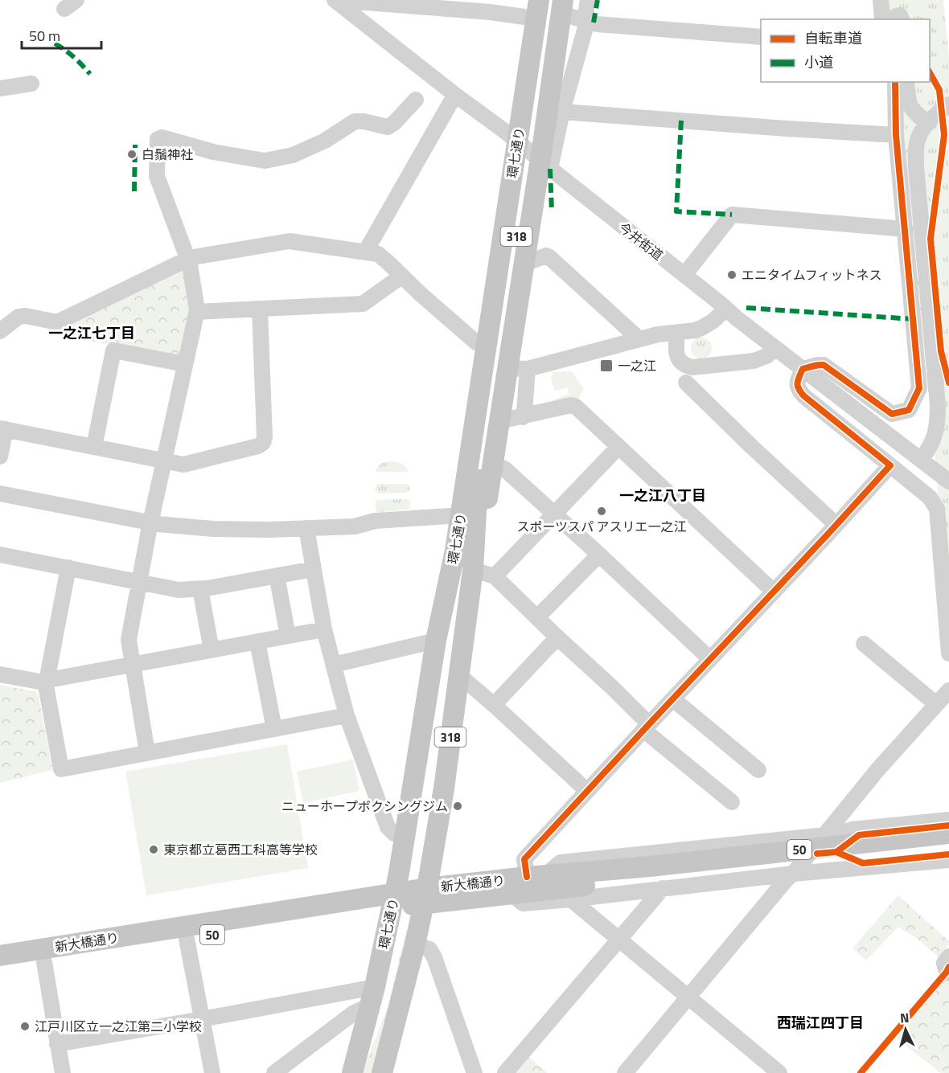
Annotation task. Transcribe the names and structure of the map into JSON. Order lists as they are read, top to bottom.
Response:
{
  "streets": {
    "main road": [
      "環七通り",
      "318",
      "50",
      "新大橋通り"
    ],
    "street": ["今井街道"]
  },
  "crossings": [
    ["環七通り", "新大橋通り"]
  ],
  "districts": ["一之江七丁目", "一之江八丁目", "西瑞江四丁目"],
  "places": {
    "other": [
      "白鬚神社",
      "エニタイムフィットネス",
      "スポーツスパ アスリエ一之江",
      "ニューホープボクシングジム",
      "東京都立葛西工科高等学校",
      "江戸川区立一之江第二小学校"
    ],
    "transit": ["一之江"]
  },
  "legend": ["自転車道", "小道"],
  "scale_bar": "50 m",
  "north": "top"
}
